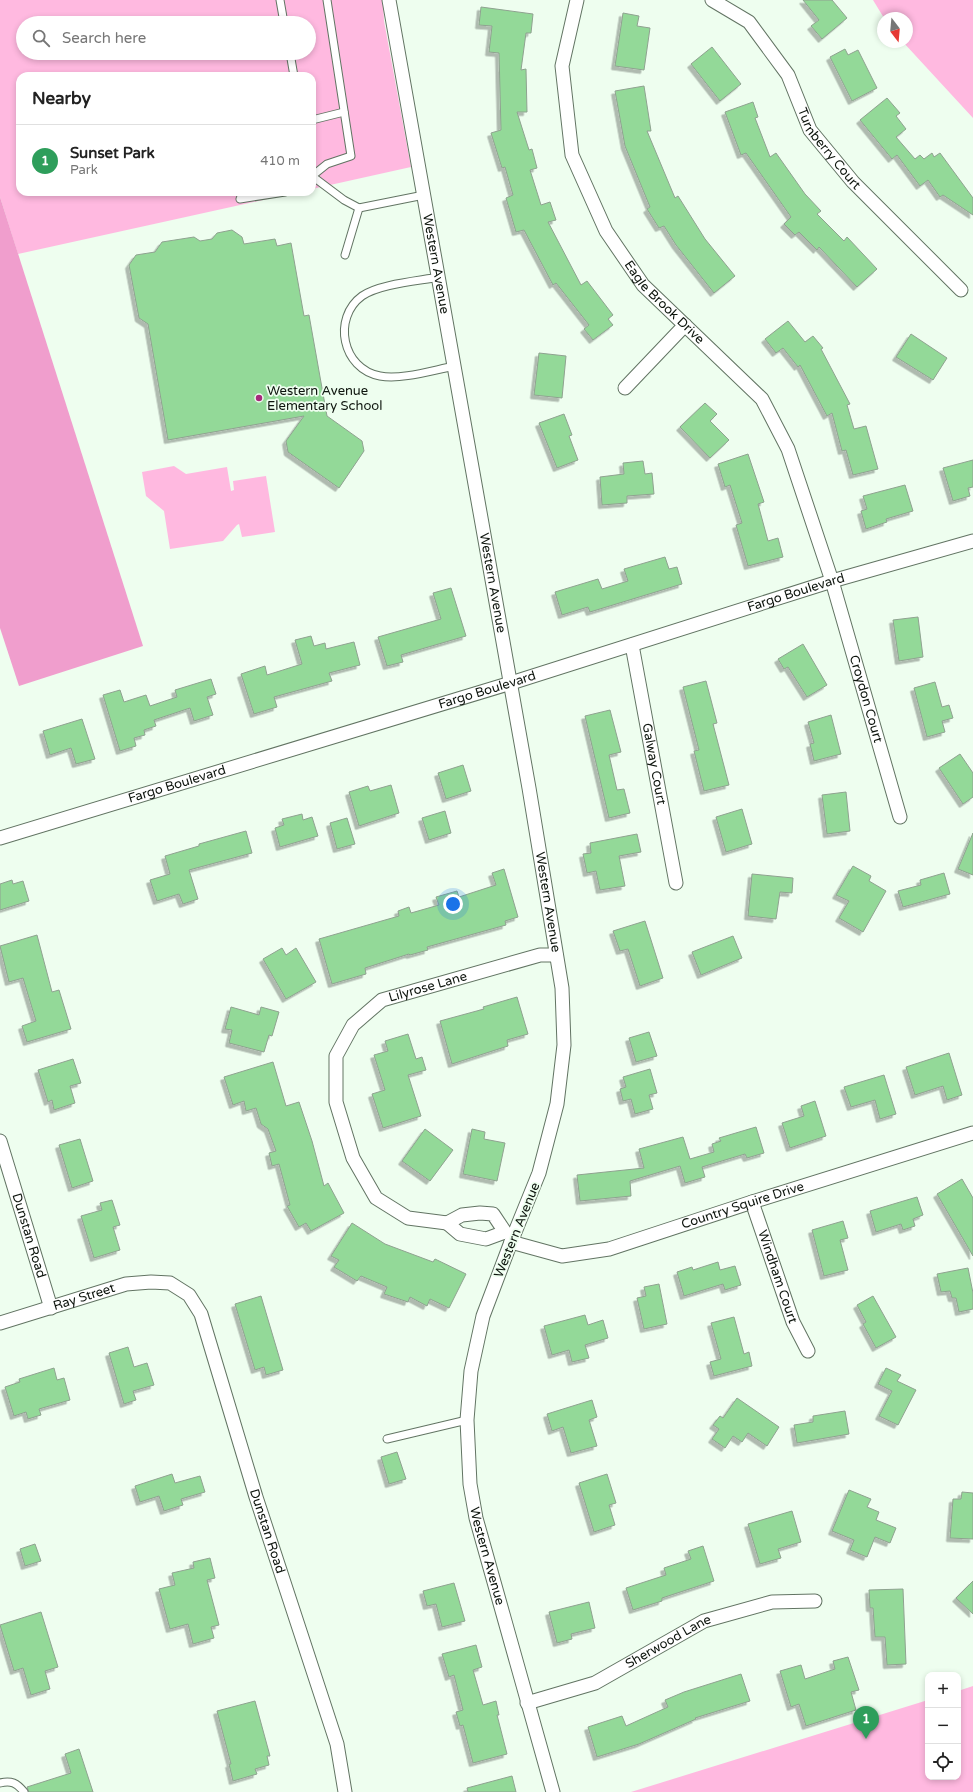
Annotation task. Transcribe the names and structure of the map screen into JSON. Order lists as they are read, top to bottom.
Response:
{
  "streets": {
    "street": [
      "Turnberry Court",
      "Western Avenue",
      "Eagle Brook Drive",
      "Fargo Boulevard",
      "Croydon Court",
      "Galway Court",
      "Lilyrose Lane",
      "Country Squire Drive",
      "Dunstan Road",
      "Windham Court",
      "Ray Street",
      "Sherwood Lane"
    ]
  },
  "crossings": [
    ["Western Avenue", "Fargo Boulevard"],
    ["Western Avenue", "Lilyrose Lane"],
    ["Western Avenue", "Country Squire Drive"],
    ["Western Avenue", "Sherwood Lane"],
    ["Eagle Brook Drive", "Fargo Boulevard"],
    ["Eagle Brook Drive", "Croydon Court"],
    ["Fargo Boulevard", "Croydon Court"],
    ["Fargo Boulevard", "Galway Court"],
    ["Country Squire Drive", "Windham Court"],
    ["Dunstan Road", "Ray Street"]
  ],
  "places": ["Western Avenue Elementary School"],
  "north": "bottom",
  "page": {
    "search": "Search here",
    "heading": "Nearby",
    "list": [
      {
        "mark": "1",
        "name": "Sunset Park",
        "note": "Park",
        "value": "410 m"
      }
    ],
    "map_buttons": ["+", "−"],
    "pins": "1"
  }
}
